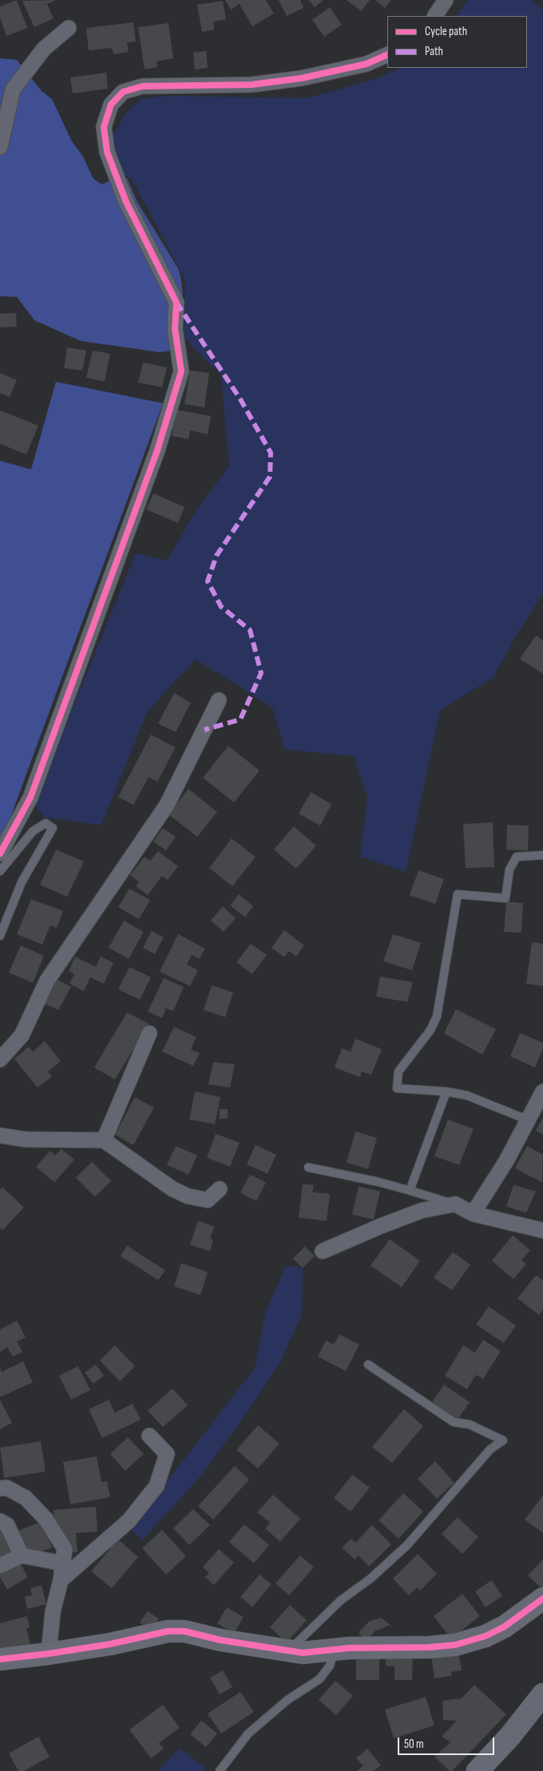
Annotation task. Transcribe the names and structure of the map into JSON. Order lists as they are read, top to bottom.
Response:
{
  "legend": ["Cycle path", "Path"],
  "scale_bar": "50 m"
}
